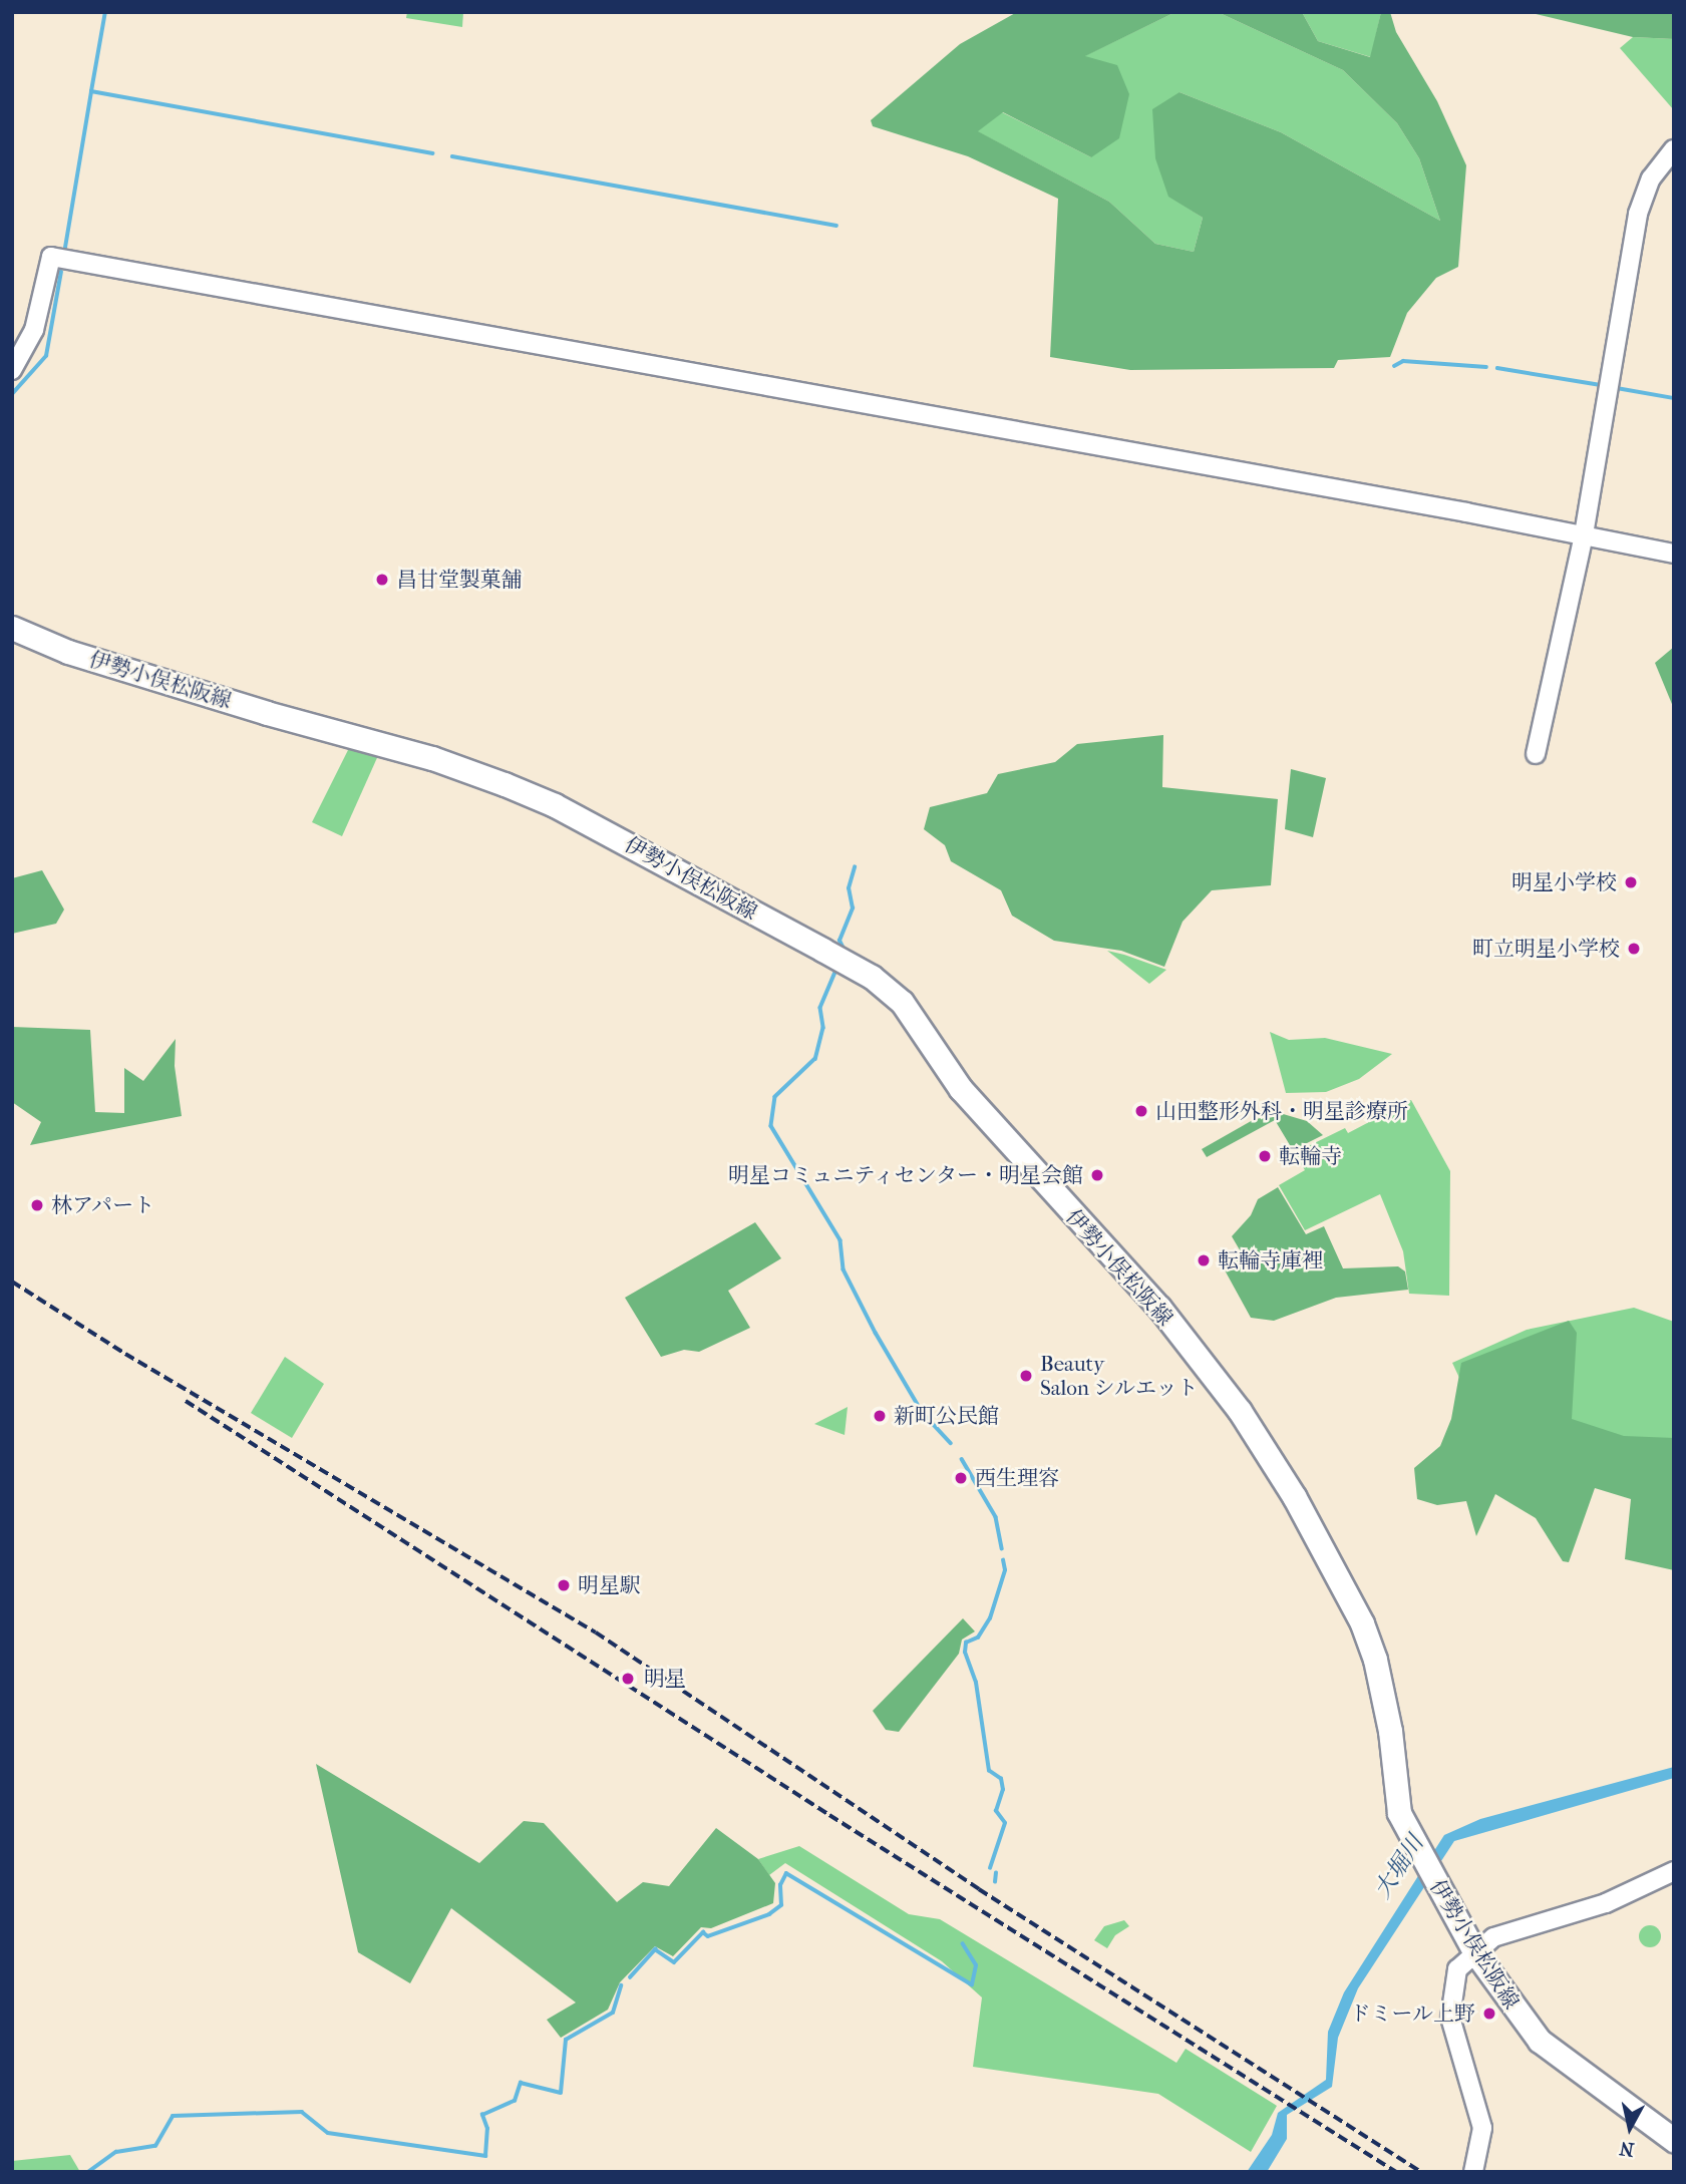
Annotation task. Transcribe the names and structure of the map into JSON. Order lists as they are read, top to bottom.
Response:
{
  "streets": {
    "main road": ["伊勢小俣松阪線"]
  },
  "water": ["大堀川"],
  "places": [
    "昌甘堂製菓舗",
    "明星小学校",
    "町立明星小学校",
    "山田整形外科・明星診療所",
    "転輪寺",
    "明星コミュニティセンター・明星会館",
    "林アパート",
    "転輪寺庫裡",
    "Beauty Salon シルエット",
    "新町公民館",
    "西生理容",
    "明星駅",
    "明星",
    "ドミール上野"
  ],
  "north": "bottom"
}
